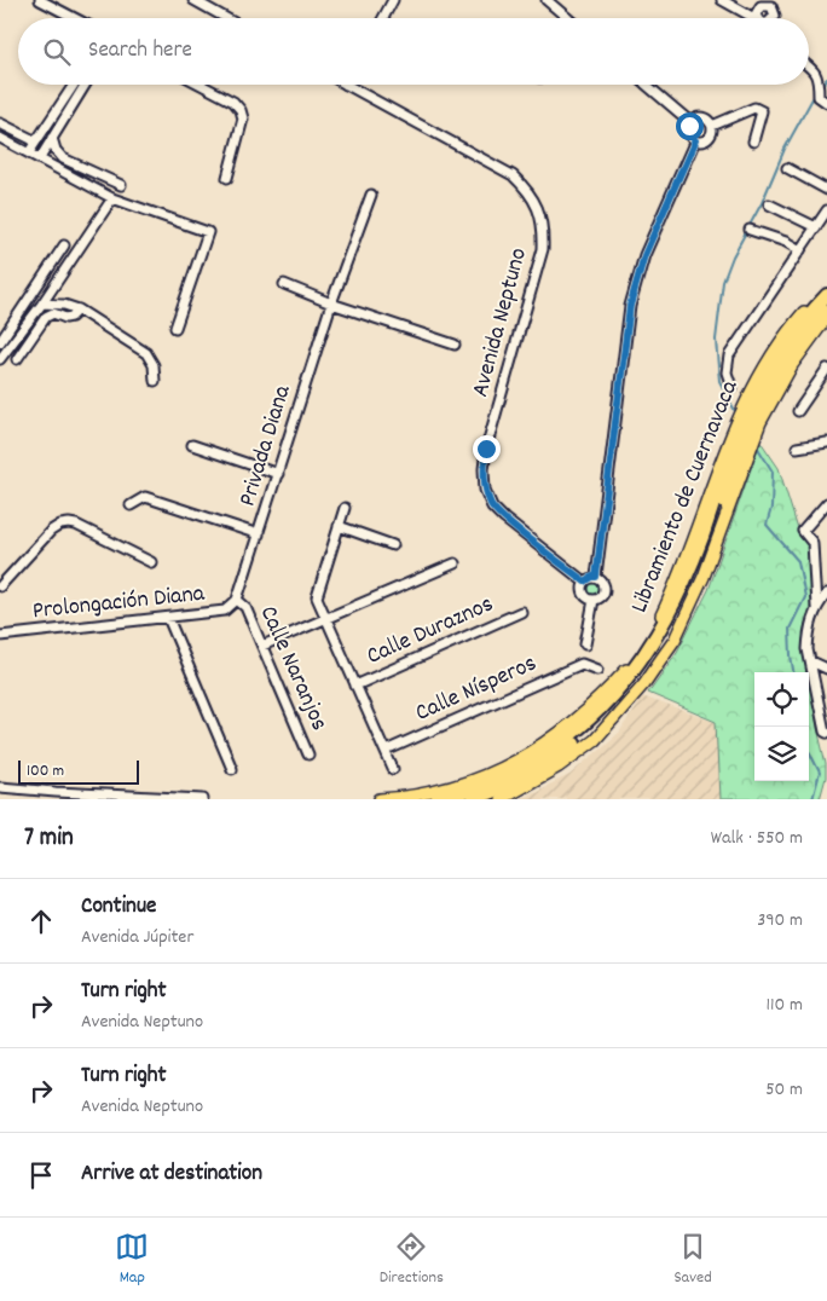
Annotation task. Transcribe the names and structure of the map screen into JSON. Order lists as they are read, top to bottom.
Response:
{
  "streets": {
    "main road": ["Libramiento de Cuernavaca"],
    "street": [
      "Avenida Neptuno",
      "Privada Diana",
      "Prolongación Diana",
      "Calle Duraznos",
      "Calle Naranjos",
      "Calle Nísperos"
    ]
  },
  "crossings": [
    ["Privada Diana", "Prolongación Diana"],
    ["Privada Diana", "Calle Naranjos"],
    ["Prolongación Diana", "Calle Naranjos"]
  ],
  "scale_bar": "100 m",
  "page": {
    "search": "Search here",
    "scale": "100 m",
    "heading": ["7 min", "Walk · 550 m"],
    "list": [
      ["Continue", "Avenida Júpiter", "390 m"],
      ["Turn right", "Avenida Neptuno", "110 m"],
      ["Turn right", "Avenida Neptuno", "50 m"],
      "Arrive at destination"
    ],
    "nav": ["Map", "Directions", "Saved"]
  }
}
